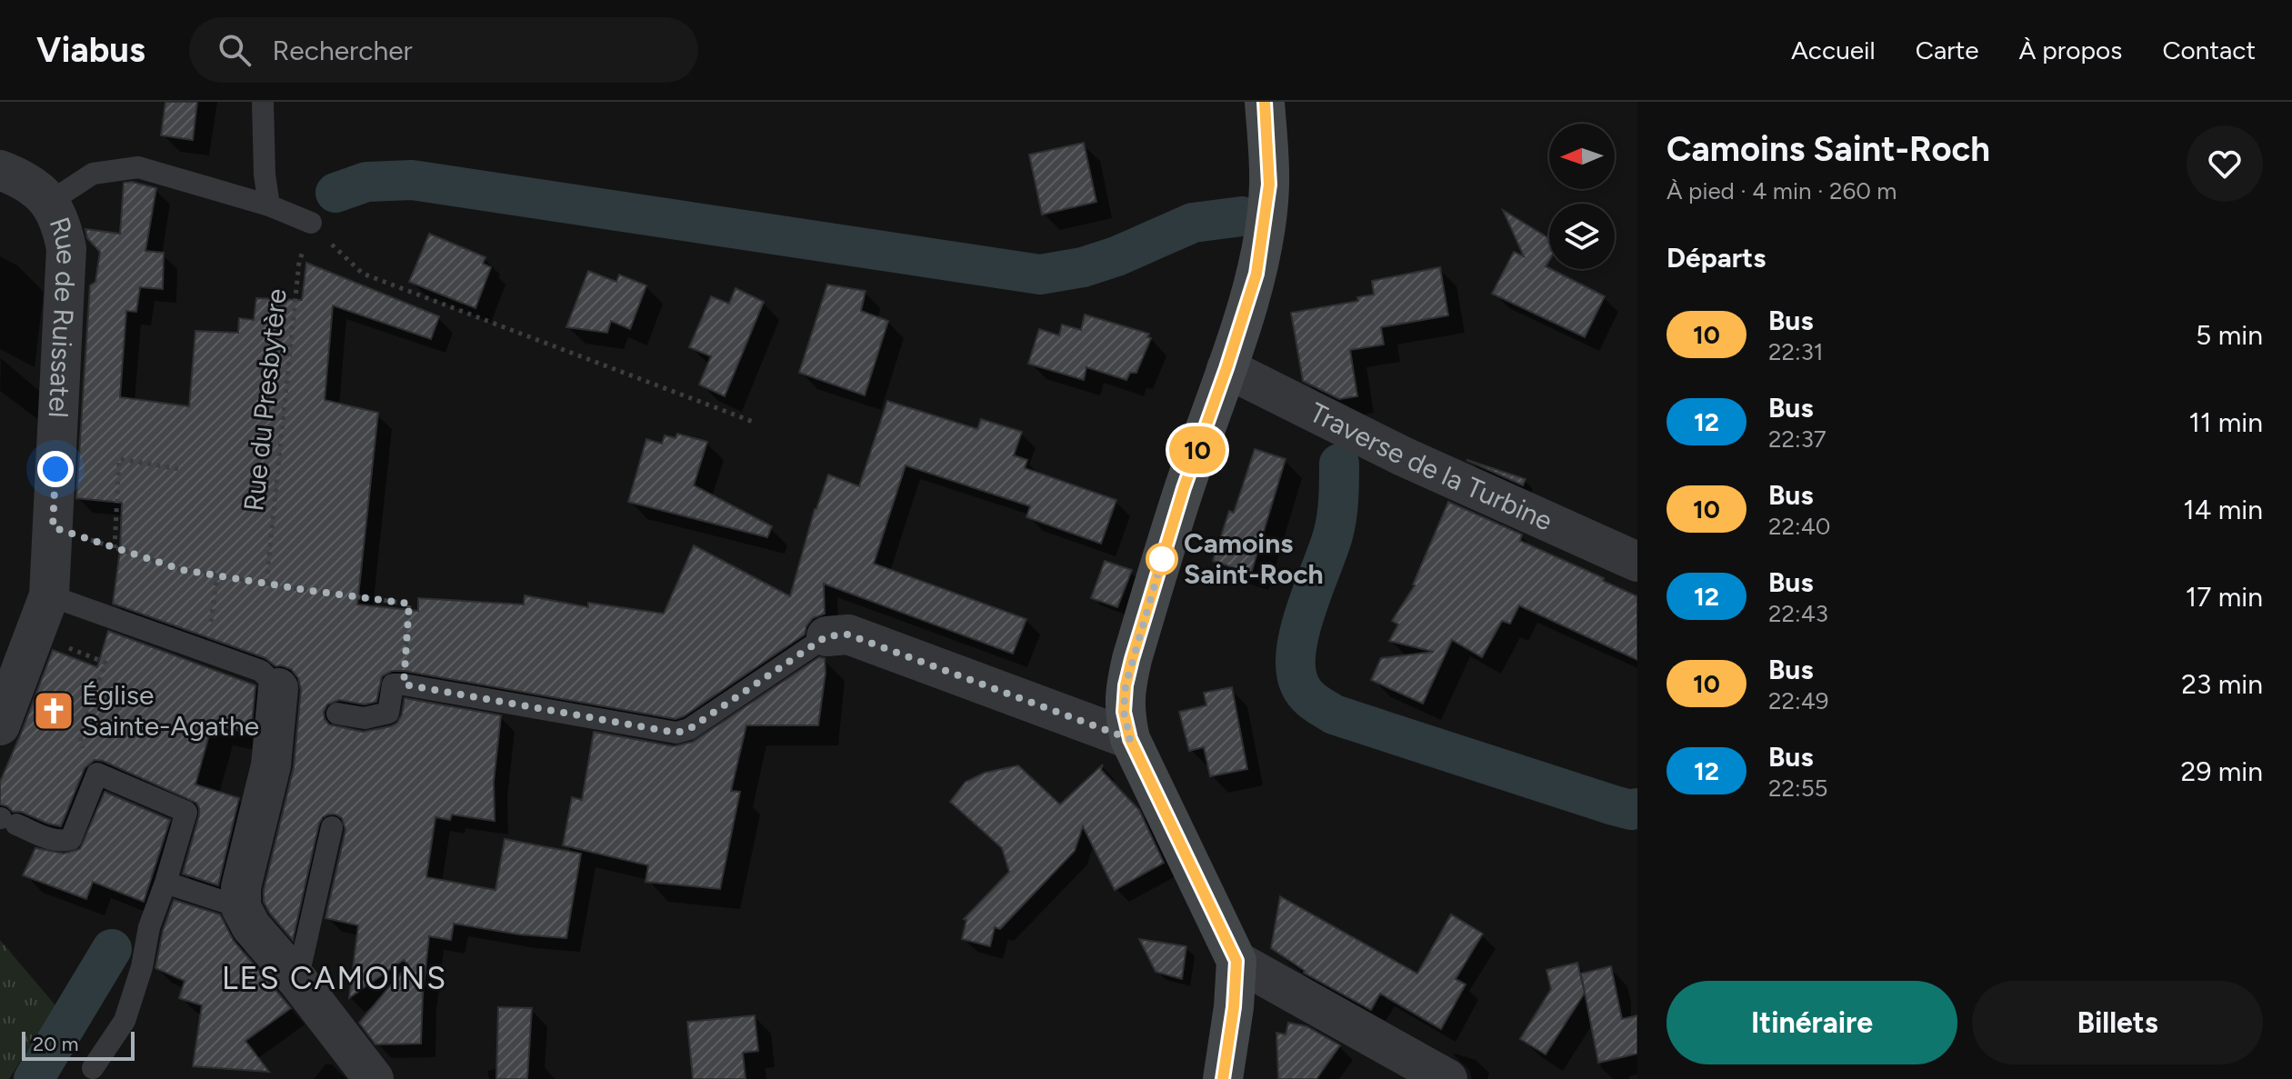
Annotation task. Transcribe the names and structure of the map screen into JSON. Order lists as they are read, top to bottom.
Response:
{
  "streets": {
    "street": ["Rue de Ruissatel", "Traverse de la Turbine"],
    "path": ["Rue du Presbytère"]
  },
  "districts": ["LES CAMOINS"],
  "places": {
    "other": ["Camoins Saint-Roch"],
    "church": ["Église Sainte-Agathe"]
  },
  "lines": ["bus line 10"],
  "scale_bar": "20 m",
  "north": "left",
  "page": {
    "header": "Viabus",
    "search": "Rechercher",
    "nav": [
      "Accueil",
      "Carte",
      "À propos",
      "Contact"
    ],
    "on_map": "10",
    "heading": [
      ["Camoins Saint-Roch", "À pied · 4 min · 260 m"],
      "Départs"
    ],
    "list": [
      {
        "mark": "10",
        "name": "Bus",
        "note": "22:31",
        "value": "5 min"
      },
      {
        "mark": "12",
        "name": "Bus",
        "note": "22:37",
        "value": "11 min"
      },
      {
        "mark": "10",
        "name": "Bus",
        "note": "22:40",
        "value": "14 min"
      },
      {
        "mark": "12",
        "name": "Bus",
        "note": "22:43",
        "value": "17 min"
      },
      {
        "mark": "10",
        "name": "Bus",
        "note": "22:49",
        "value": "23 min"
      },
      {
        "mark": "12",
        "name": "Bus",
        "note": "22:55",
        "value": "29 min"
      }
    ],
    "buttons": ["Itinéraire", "Billets"],
    "scale": "20 m"
  }
}
